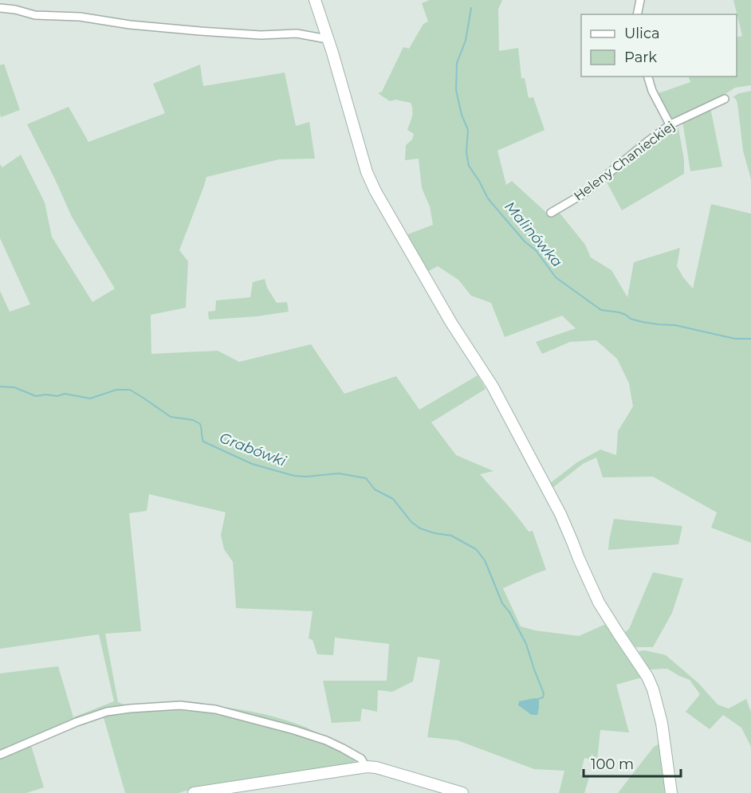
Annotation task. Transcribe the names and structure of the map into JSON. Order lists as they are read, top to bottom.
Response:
{
  "streets": {
    "street": ["Heleny Chanieckiej"]
  },
  "water": ["Malinówka", "Grabówki"],
  "legend": ["Ulica", "Park"],
  "scale_bar": "100 m"
}
